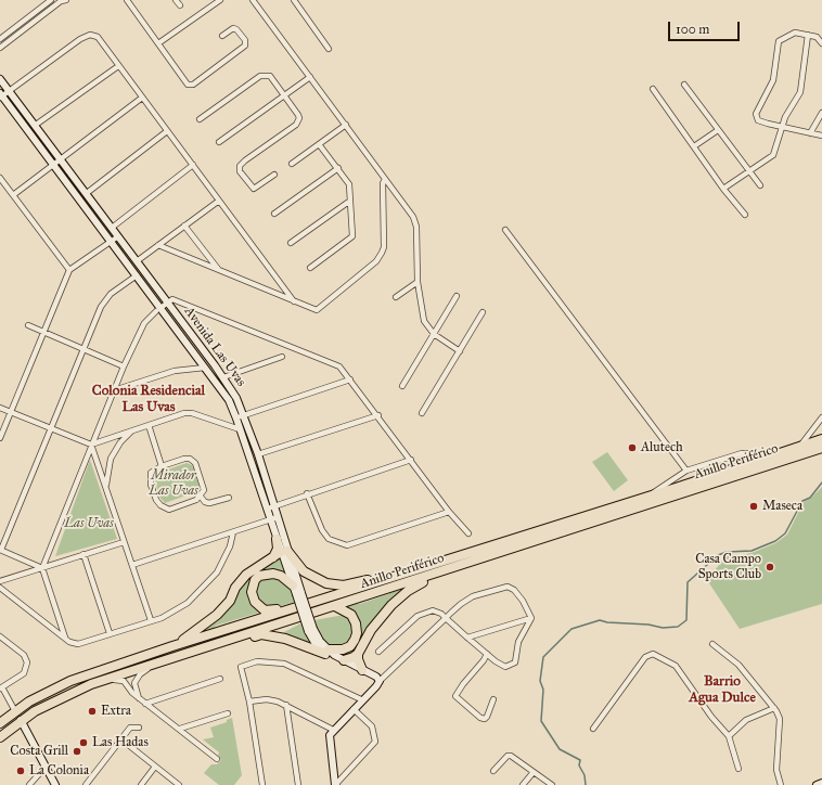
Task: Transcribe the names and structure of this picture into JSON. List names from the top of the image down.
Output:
{
  "streets": {
    "highway": ["Anillo Periférico"],
    "street": ["Avenida Las Uvas"]
  },
  "districts": ["Colonia Residencial Las Uvas", "Barrio Agua Dulce"],
  "parks": ["Mirador Las Uvas", "Las Uvas"],
  "places": [
    "Alutech",
    "Maseca",
    "Casa Campo Sports Club",
    "Extra",
    "Las Hadas",
    "Costa Grill",
    "La Colonia"
  ],
  "scale_bar": "100 m"
}
